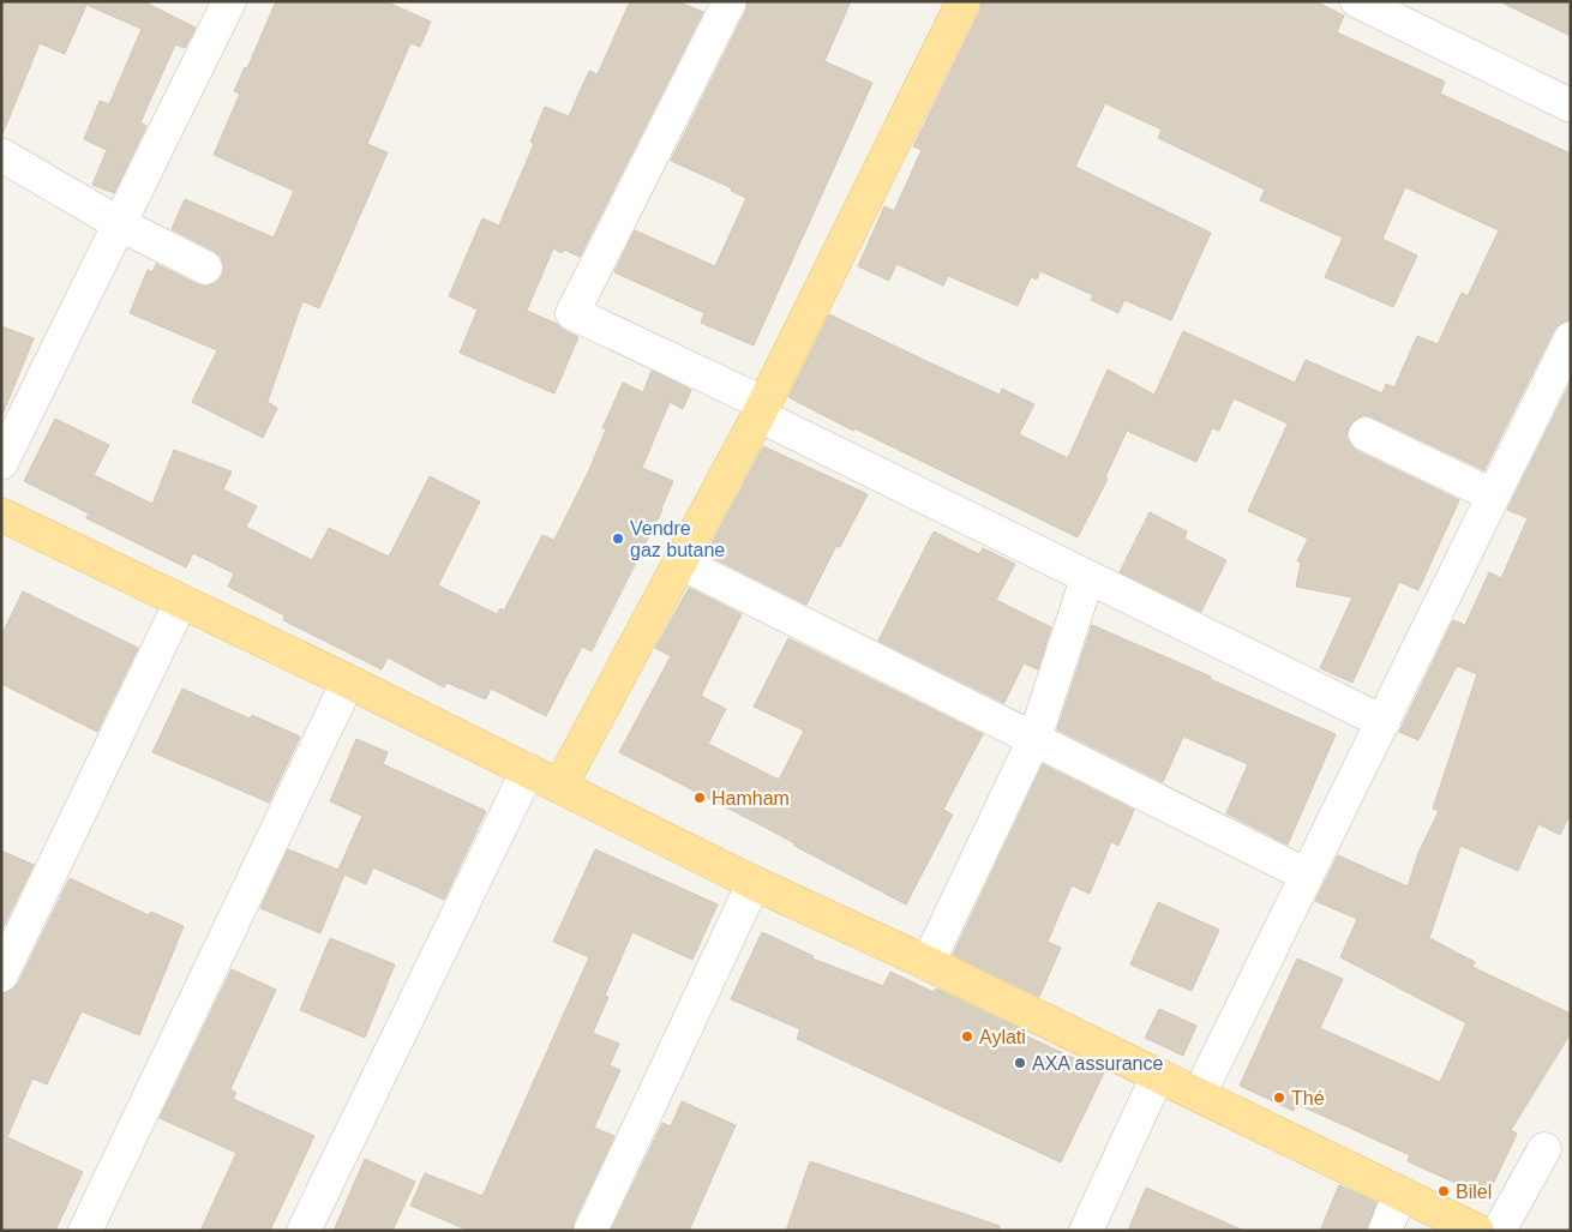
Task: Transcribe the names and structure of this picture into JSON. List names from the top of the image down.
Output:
{
  "places": [
    "Vendre gaz butane",
    "Hamham",
    "Aylati",
    "AXA assurance",
    "Thé",
    "Bilel"
  ]
}
